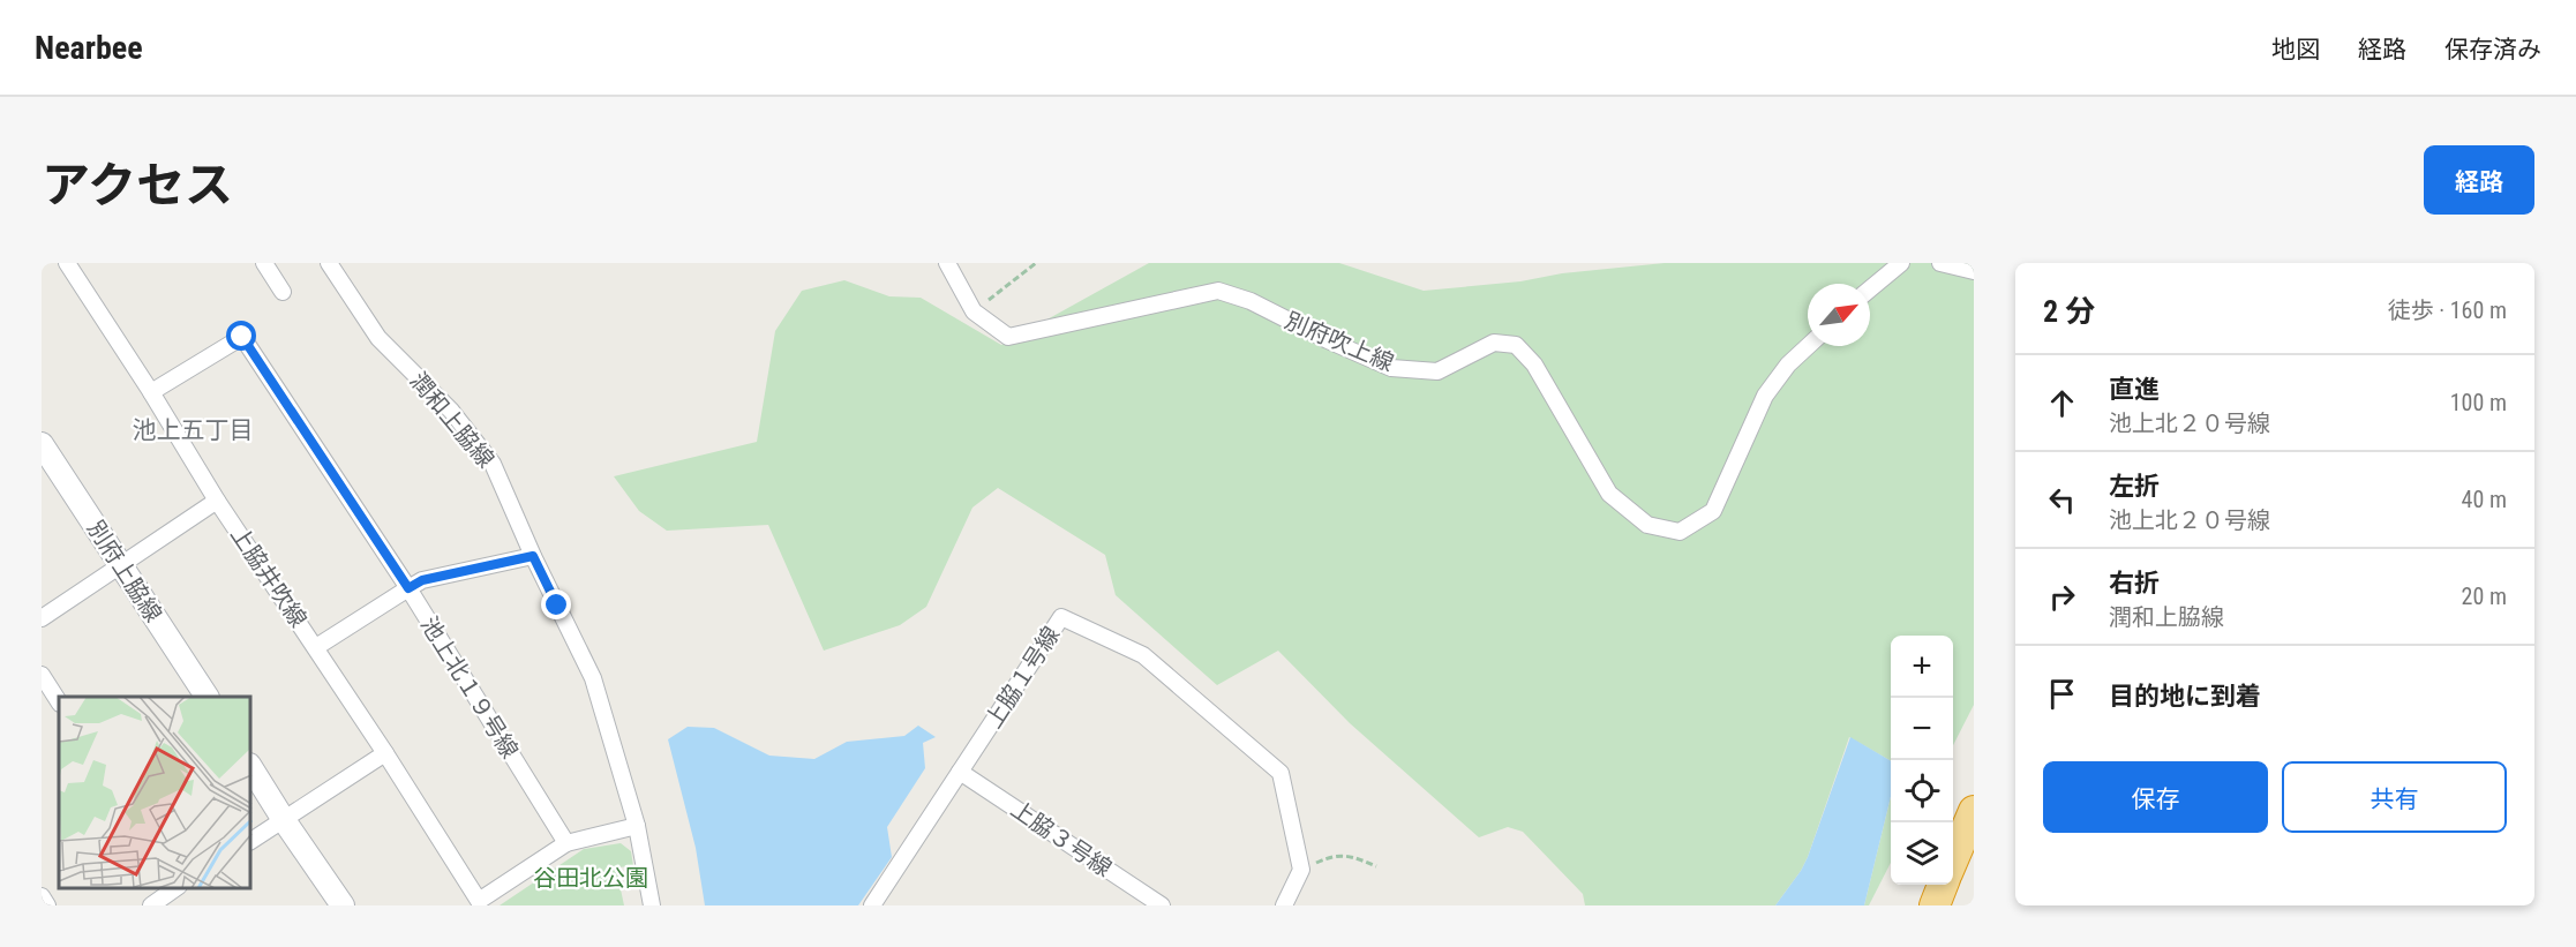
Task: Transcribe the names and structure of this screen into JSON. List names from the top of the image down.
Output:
{
  "streets": {
    "street": [
      "別府吹上線",
      "潤和上脇線",
      "別府上脇線",
      "上脇井吹線",
      "上脇１号線",
      "池上北１９号線",
      "上脇３号線"
    ]
  },
  "crossings": [
    ["上脇井吹線", "池上北１９号線"],
    ["上脇１号線", "上脇３号線"]
  ],
  "districts": ["池上五丁目"],
  "parks": ["谷田北公園"],
  "north": "top right",
  "page": {
    "header": "Nearbee",
    "nav": ["地図", "経路", "保存済み"],
    "title": "アクセス",
    "buttons": [
      "経路",
      ["保存", "共有"]
    ],
    "heading": ["2 分", "徒歩 · 160 m"],
    "list": [
      ["直進", "池上北２０号線", "100 m"],
      ["左折", "池上北２０号線", "40 m"],
      ["右折", "潤和上脇線", "20 m"],
      "目的地に到着"
    ],
    "map_buttons": ["+", "−"]
  }
}
